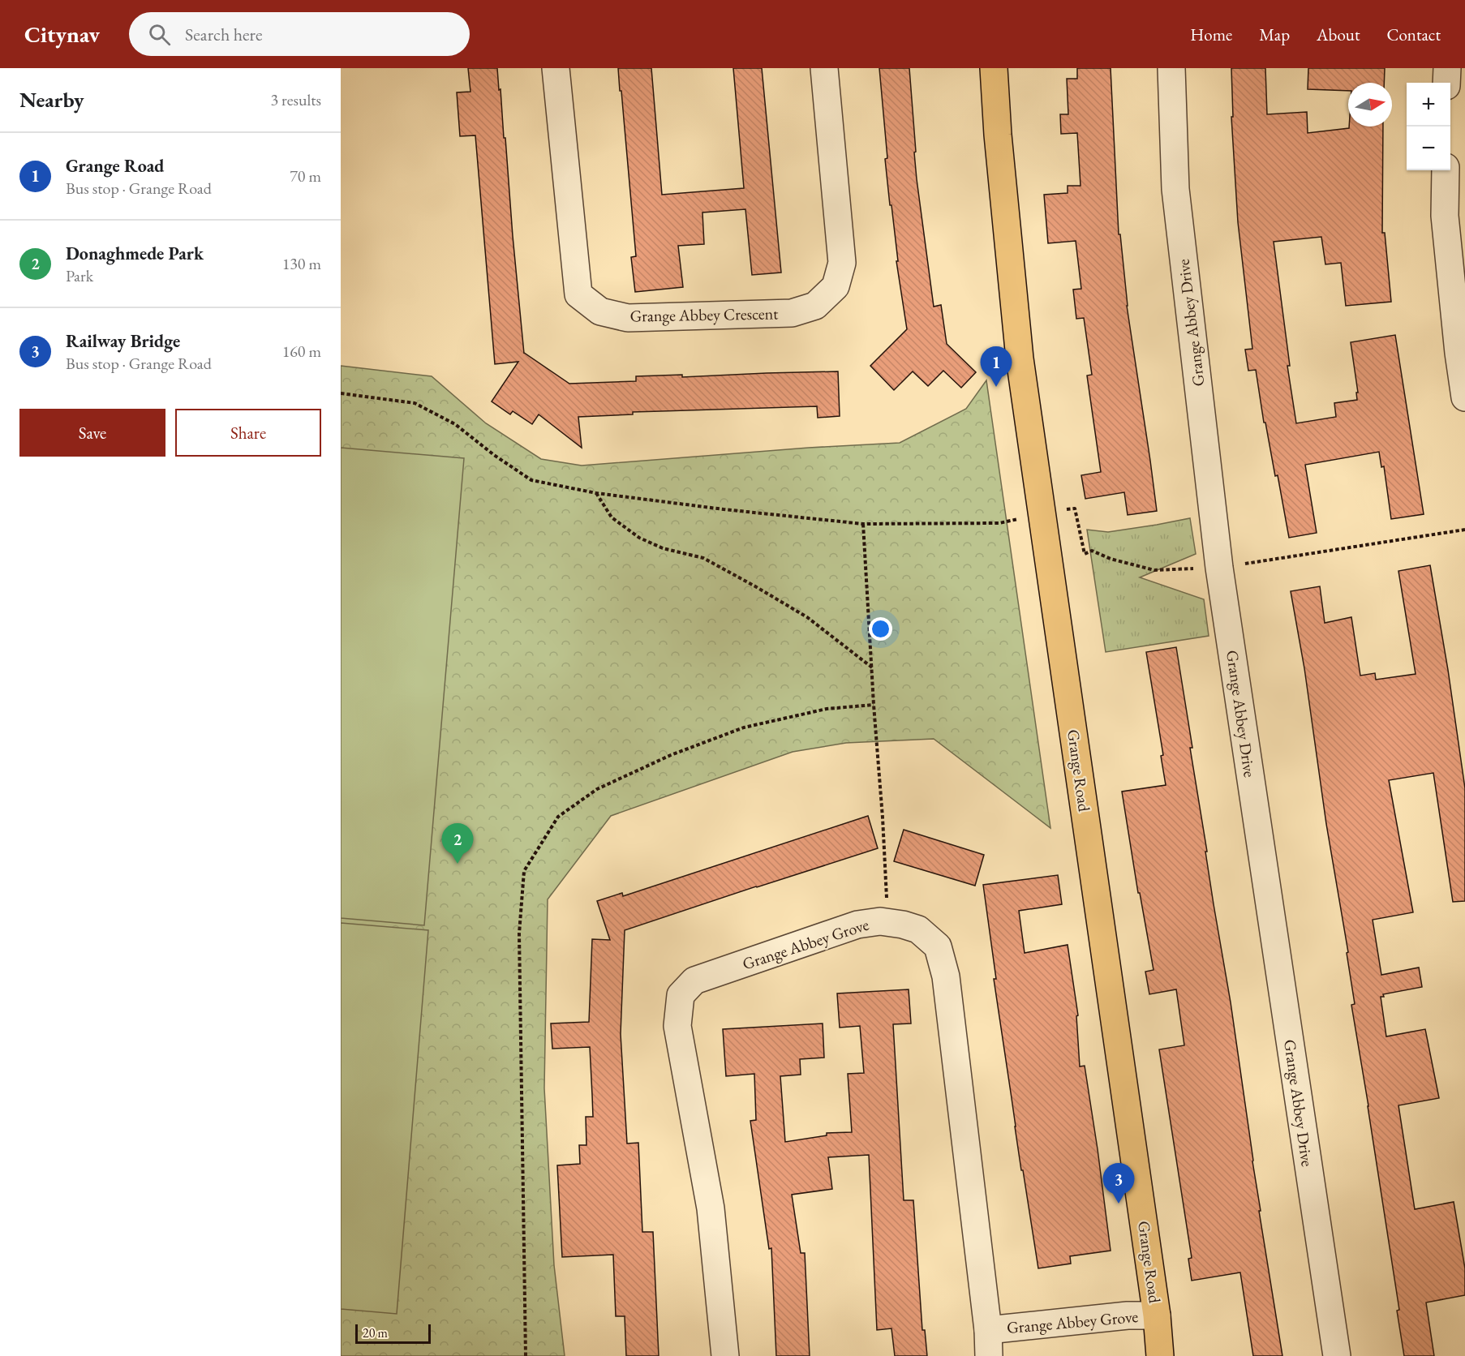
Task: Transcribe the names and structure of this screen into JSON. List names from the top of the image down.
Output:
{
  "streets": {
    "main road": ["Grange Road"],
    "street": ["Grange Abbey Crescent", "Grange Abbey Drive", "Grange Abbey Grove"]
  },
  "crossings": [
    ["Grange Road", "Grange Abbey Grove"]
  ],
  "scale_bar": "20 m",
  "north": "right",
  "page": {
    "header": "Citynav",
    "search": "Search here",
    "nav": [
      "Home",
      "Map",
      "About",
      "Contact"
    ],
    "heading": ["Nearby", "3 results"],
    "map_buttons": ["+", "−"],
    "list": [
      {
        "mark": "1",
        "name": "Grange Road",
        "note": "Bus stop · Grange Road",
        "value": "70 m"
      },
      {
        "mark": "2",
        "name": "Donaghmede Park",
        "note": "Park",
        "value": "130 m"
      },
      {
        "mark": "3",
        "name": "Railway Bridge",
        "note": "Bus stop · Grange Road",
        "value": "160 m"
      }
    ],
    "pins": ["1", "2", "3"],
    "buttons": ["Save", "Share"],
    "scale": "20 m"
  }
}
